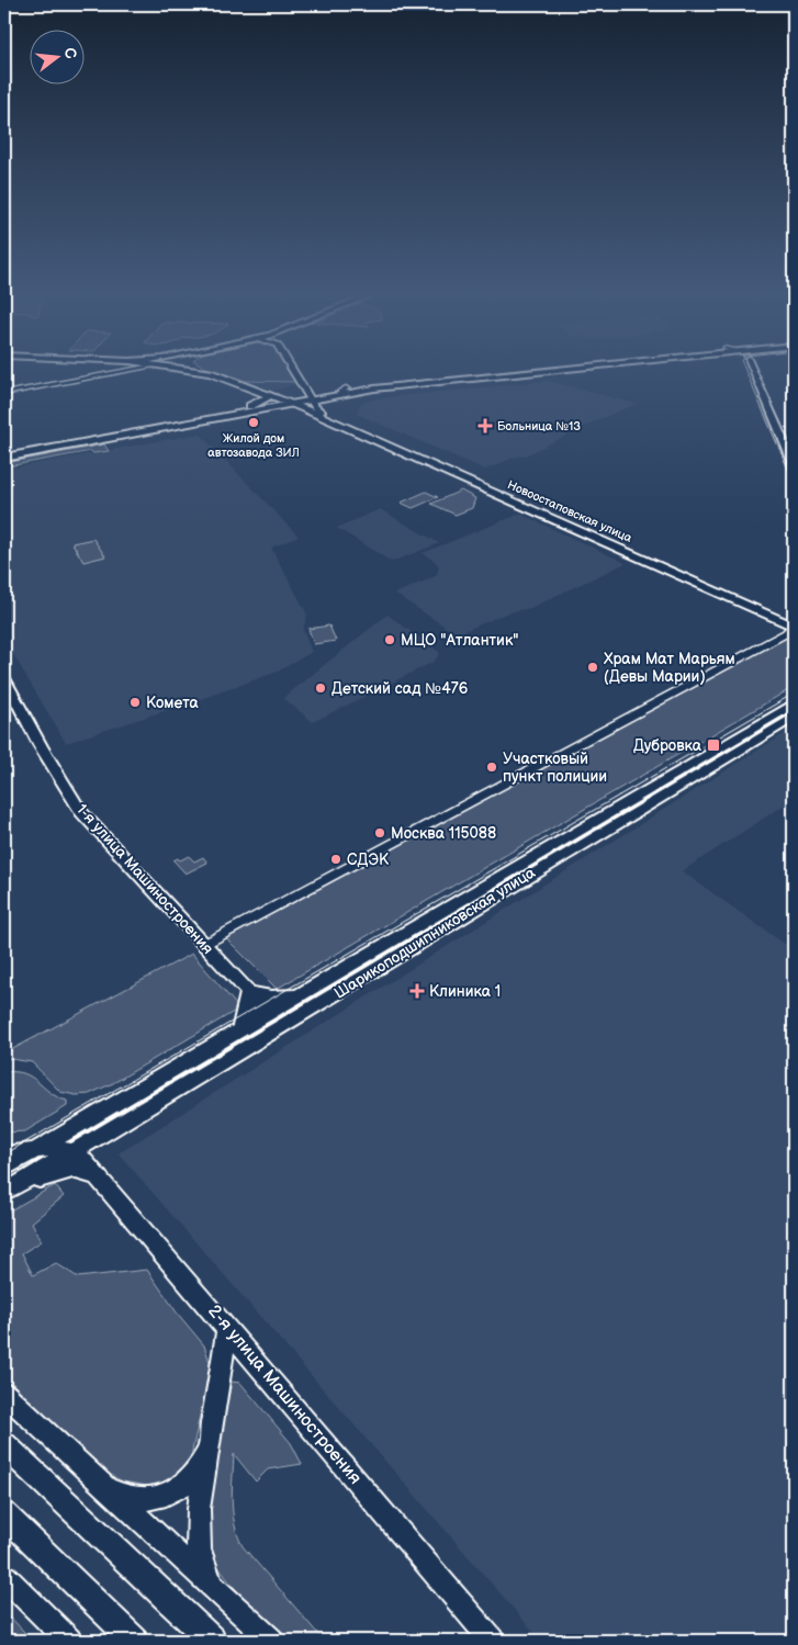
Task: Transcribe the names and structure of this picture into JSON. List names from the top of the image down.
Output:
{
  "streets": {
    "main road": [
      "Новоостаповская улица",
      "1-я улица Машиностроения",
      "Шарикоподшипниковская улица",
      "2-я улица Машиностроения"
    ]
  },
  "crossings": [
    ["1-я улица Машиностроения", "Шарикоподшипниковская улица"],
    ["Шарикоподшипниковская улица", "2-я улица Машиностроения"]
  ],
  "places": {
    "other": [
      "Жилой дом автозавода ЗИЛ",
      "МЦО \"Атлантик\"",
      "Храм Мат Марьям (Девы Марии)",
      "Детский сад №476",
      "Комета",
      "Участковый пункт полиции",
      "Москва 115088",
      "СДЭК"
    ],
    "health": ["Больница №13", "Клиника 1"],
    "transit": ["Дубровка"]
  },
  "north": "right"
}
